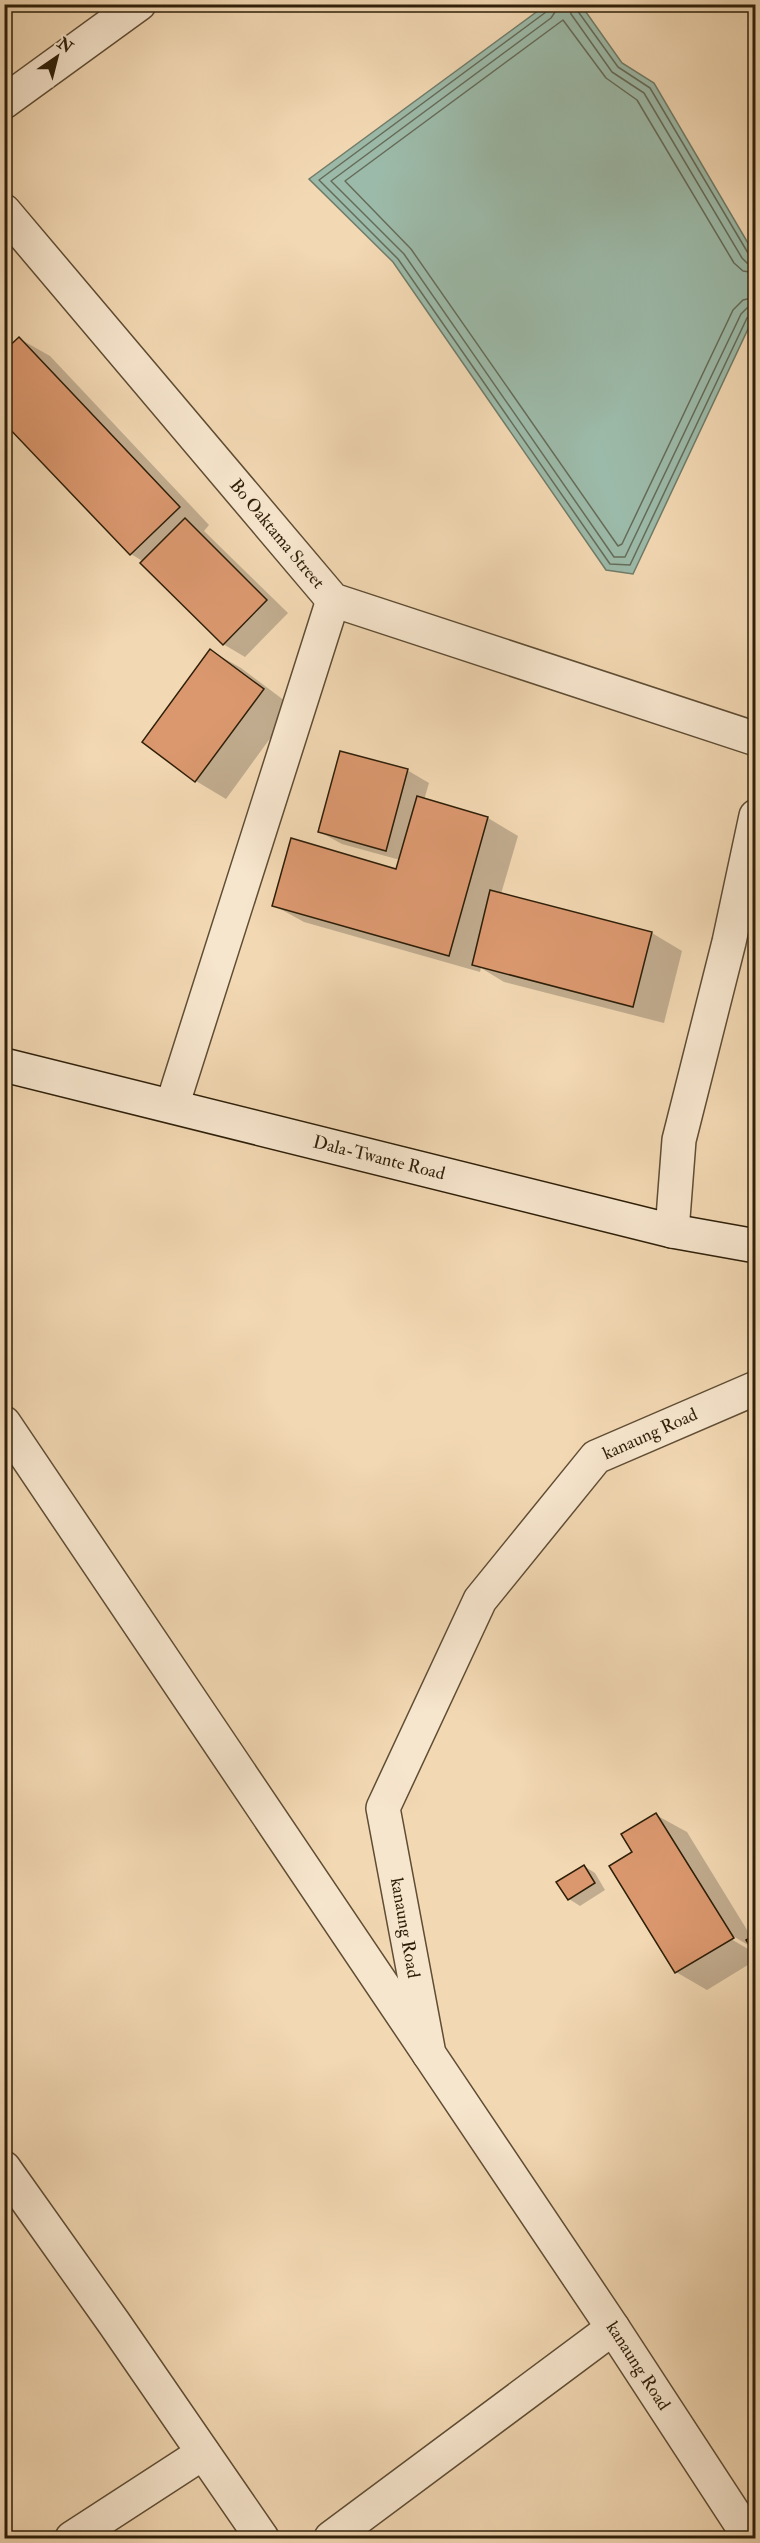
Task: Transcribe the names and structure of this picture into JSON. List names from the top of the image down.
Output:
{
  "streets": {
    "street": ["Bo Oaktama Street", "Dala-Twante Road", "kanaung Road"]
  },
  "north": "top right"
}
